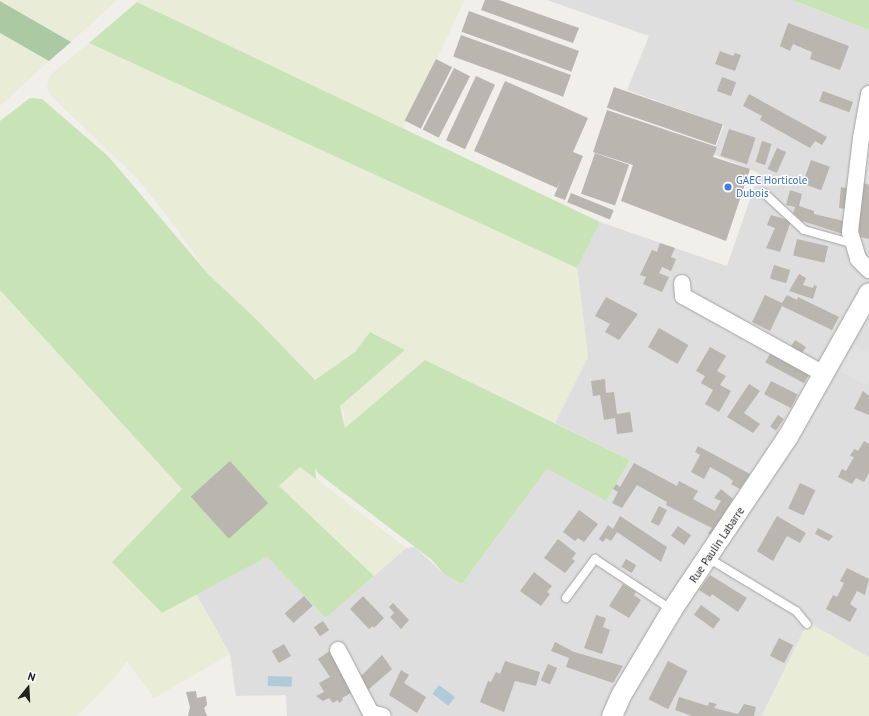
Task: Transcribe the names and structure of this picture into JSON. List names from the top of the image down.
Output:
{
  "streets": {
    "street": ["Rue Paulin Labarre"]
  },
  "places": ["GAEC Horticole Dubois"],
  "north": "top"
}
